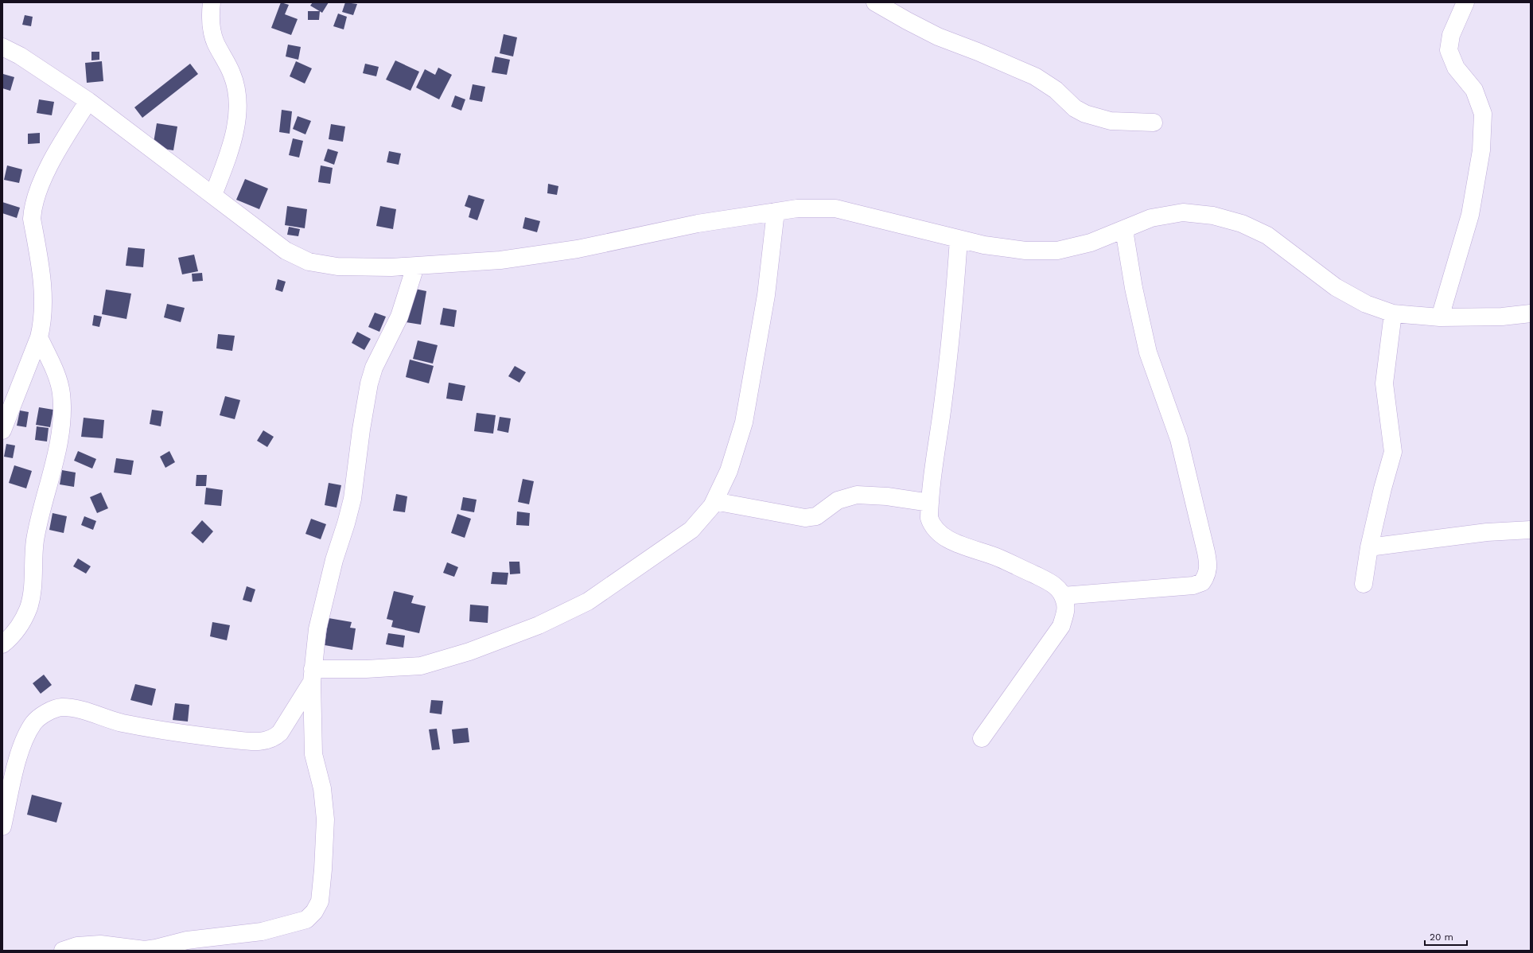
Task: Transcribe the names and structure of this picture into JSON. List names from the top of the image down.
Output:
{
  "scale_bar": "20 m"
}
